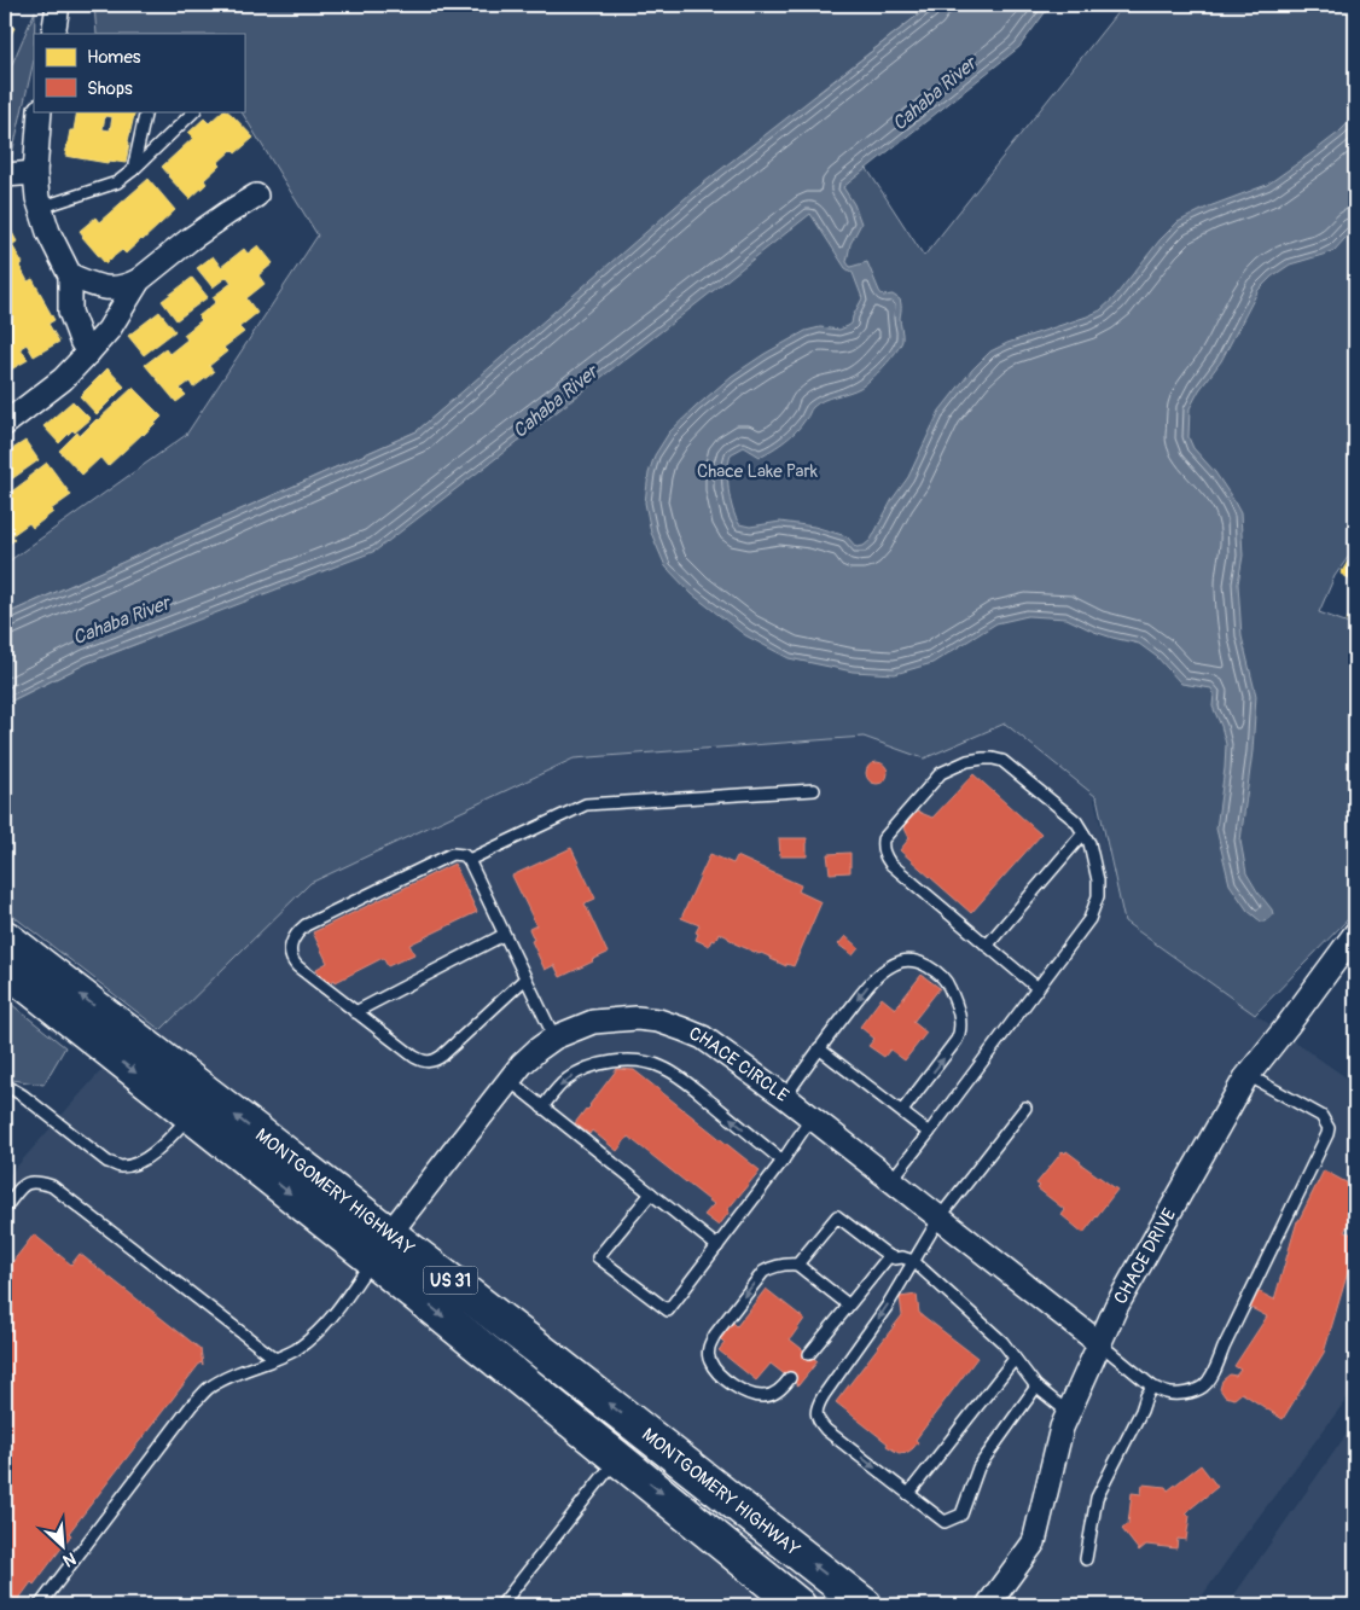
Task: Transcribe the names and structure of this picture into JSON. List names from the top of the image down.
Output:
{
  "streets": {
    "main road": ["MONTGOMERY HIGHWAY", "US 31"],
    "street": ["CHACE CIRCLE", "CHACE DRIVE"]
  },
  "crossings": [
    ["CHACE CIRCLE", "MONTGOMERY HIGHWAY"],
    ["CHACE CIRCLE", "CHACE DRIVE"]
  ],
  "water": ["Cahaba River"],
  "parks": ["Chace Lake Park"],
  "legend": ["Homes", "Shops"],
  "north": "bottom right"
}
